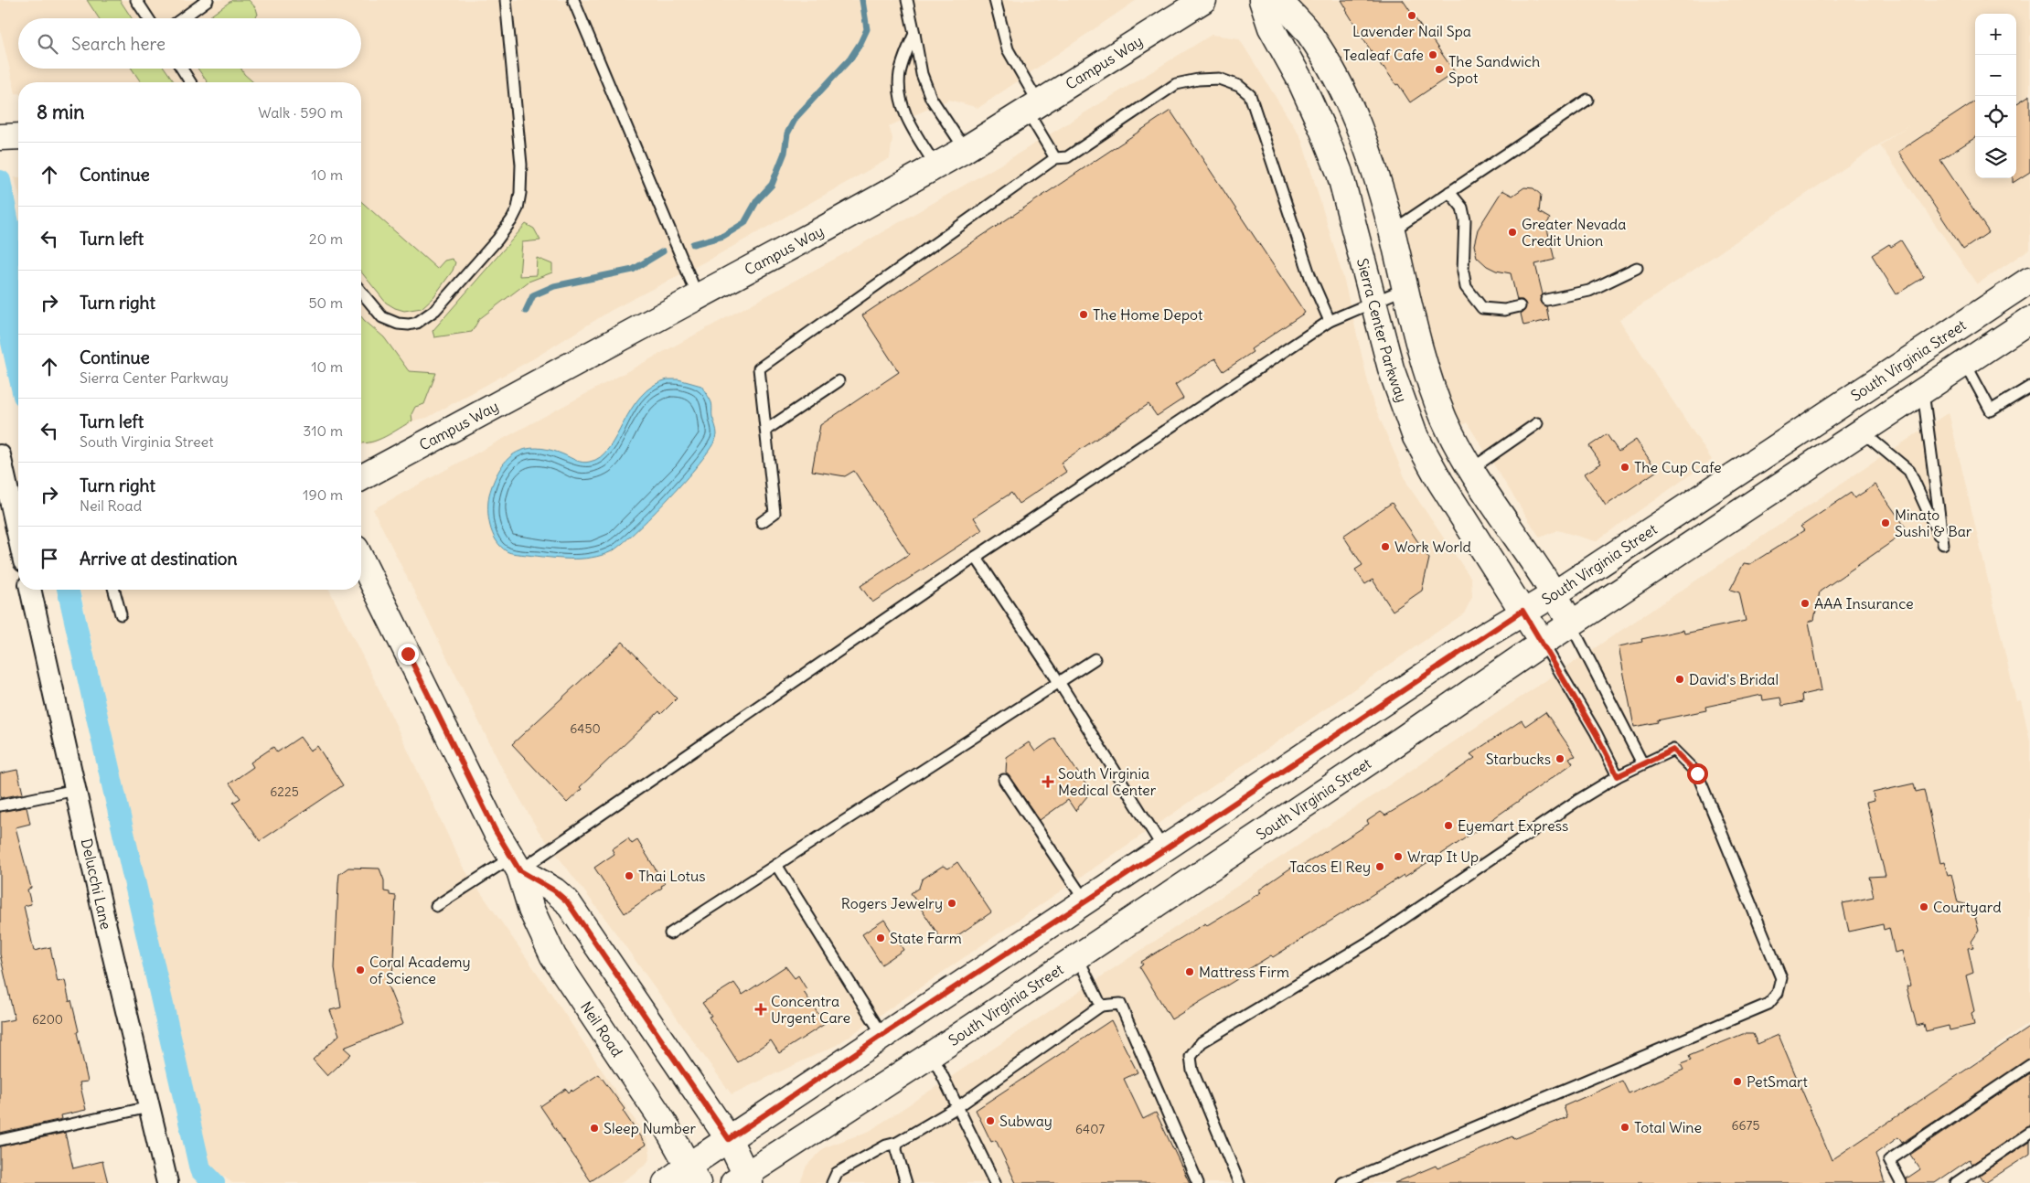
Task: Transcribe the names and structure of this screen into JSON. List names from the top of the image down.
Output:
{
  "streets": {
    "street": [
      "Campus Way",
      "Sierra Center Parkway",
      "South Virginia Street",
      "Delucchi Lane",
      "Neil Road"
    ]
  },
  "crossings": [
    ["Sierra Center Parkway", "South Virginia Street"],
    ["South Virginia Street", "Neil Road"]
  ],
  "places": {
    "other": [
      "Lavender Nail Spa",
      "Tealeaf Cafe",
      "The Sandwich Spot",
      "Greater Nevada Credit Union",
      "The Home Depot",
      "The Cup Cafe",
      "Minato Sushi & Bar",
      "Work World",
      "AAA Insurance",
      "David's Bridal",
      "Starbucks",
      "Eyemart Express",
      "Wrap It Up",
      "Tacos El Rey",
      "Thai Lotus",
      "Rogers Jewelry",
      "Courtyard",
      "State Farm",
      "Coral Academy of Science",
      "Mattress Firm",
      "PetSmart",
      "Subway",
      "Total Wine",
      "Sleep Number"
    ],
    "health": ["South Virginia Medical Center", "Concentra Urgent Care"]
  },
  "house_numbers": [
    "6450",
    "6225",
    "6200",
    "6675",
    "6407"
  ],
  "page": {
    "map_buttons": ["+", "−"],
    "search": "Search here",
    "heading": ["8 min", "Walk · 590 m"],
    "list": [
      ["Continue", "10 m"],
      ["Turn left", "20 m"],
      ["Turn right", "50 m"],
      ["Continue", "Sierra Center Parkway", "10 m"],
      ["Turn left", "South Virginia Street", "310 m"],
      ["Turn right", "Neil Road", "190 m"],
      "Arrive at destination"
    ]
  }
}
